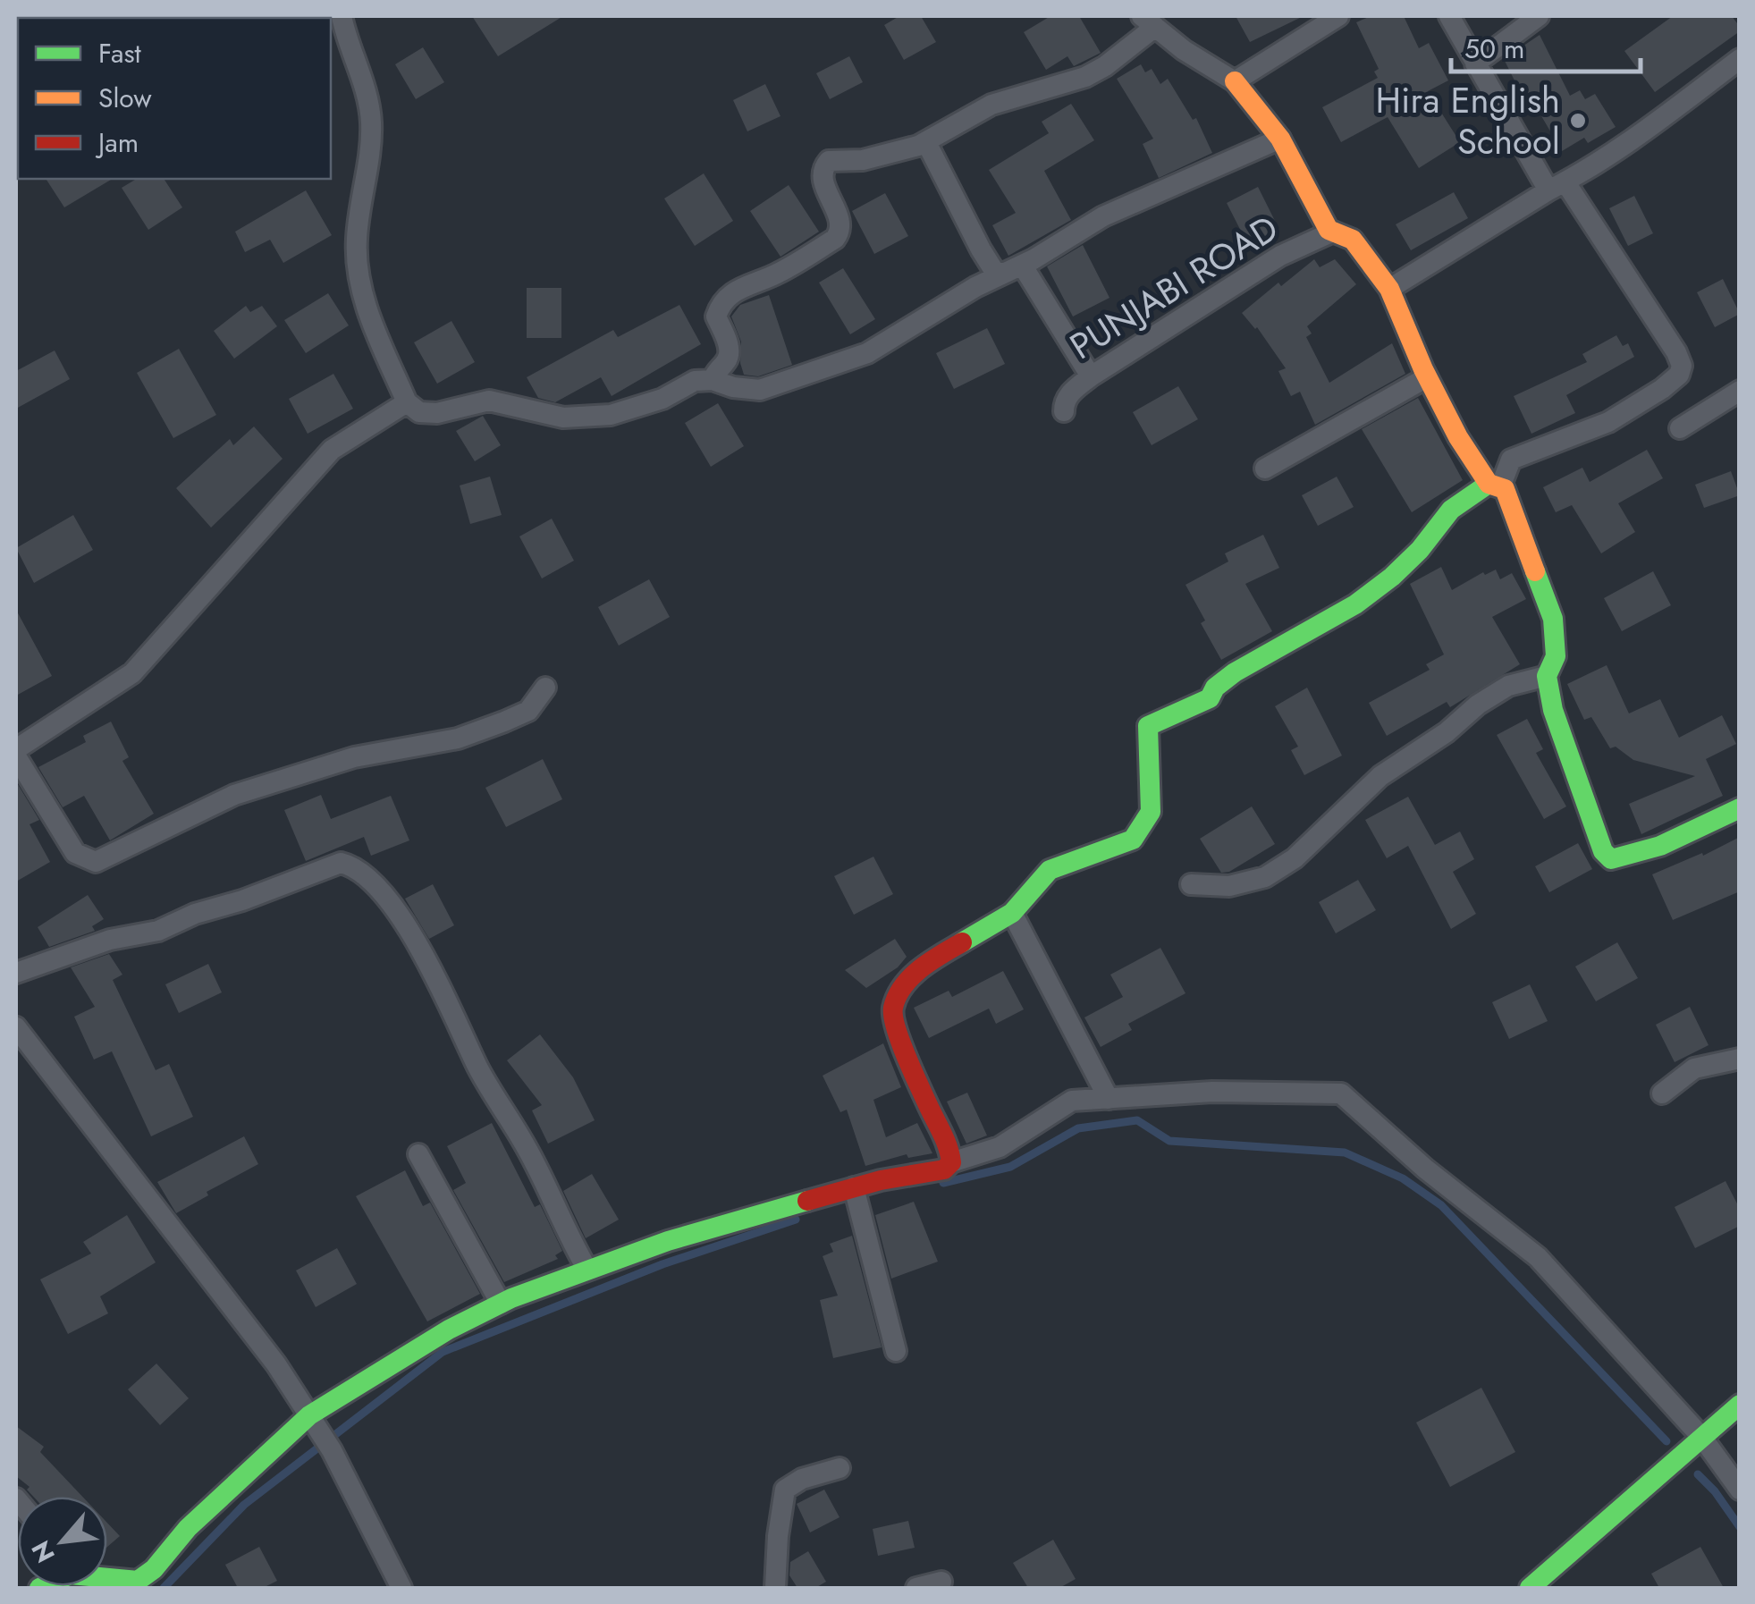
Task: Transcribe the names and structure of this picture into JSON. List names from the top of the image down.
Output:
{
  "streets": {
    "street": ["PUNJABI ROAD"]
  },
  "places": ["Hira English School"],
  "legend": ["Fast", "Slow", "Jam"],
  "scale_bar": "50 m",
  "north": "bottom left"
}
